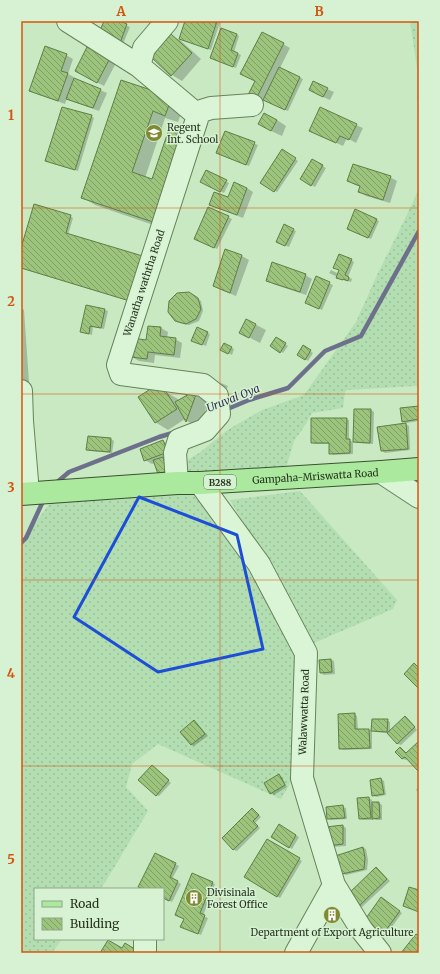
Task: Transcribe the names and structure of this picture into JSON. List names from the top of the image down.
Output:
{
  "streets": {
    "main road": ["Gampaha-Mriswatta Road", "B288"],
    "street": ["Wanatha waththa Road", "Walawwatta Road"]
  },
  "crossings": [
    ["Wanatha waththa Road", "Gampaha-Mriswatta Road"],
    ["Gampaha-Mriswatta Road", "Walawwatta Road"]
  ],
  "water": ["Uruval Oya"],
  "places": {
    "school or university": ["Regent Int. School"],
    "building": ["Divisinala Forest Office", "Department of Export Agriculture"]
  },
  "legend": ["Road", "Building"],
  "grid": {
    "columns": ["A", "B"],
    "rows": [
      "1",
      "2",
      "3",
      "4",
      "5"
    ]
  }
}
